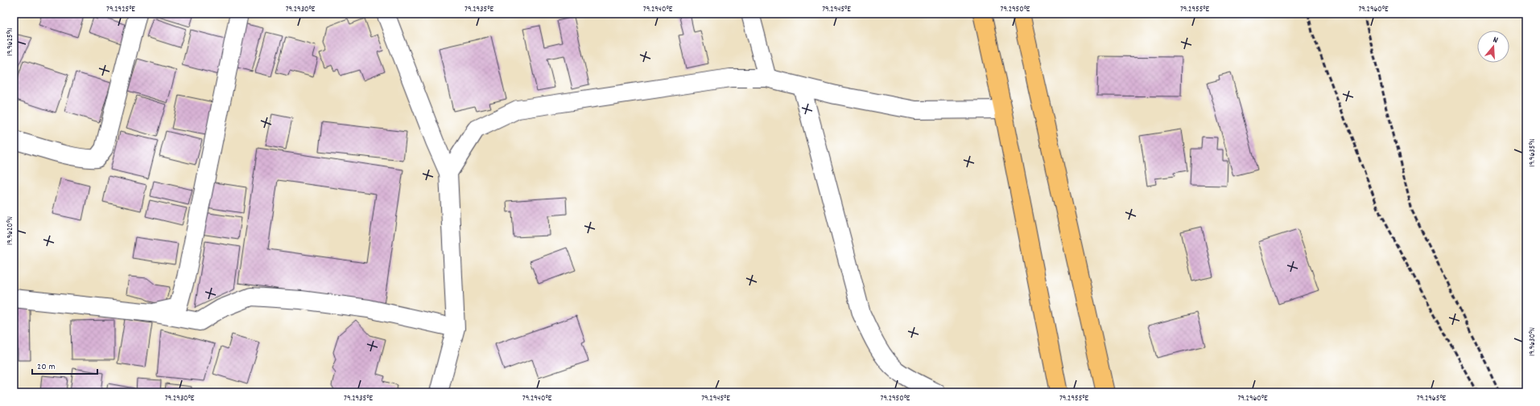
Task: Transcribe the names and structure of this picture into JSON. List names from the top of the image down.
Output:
{
  "scale_bar": "20 m",
  "north": "top",
  "coordinates": [
    "79.2925°E",
    "79.2930°E",
    "79.2935°E",
    "79.2940°E",
    "79.2945°E",
    "79.2950°E",
    "79.2955°E",
    "79.2960°E",
    "19.9625°N",
    "19.9635°N",
    "19.9620°N",
    "19.9630°N",
    "79.2965°E"
  ]
}
